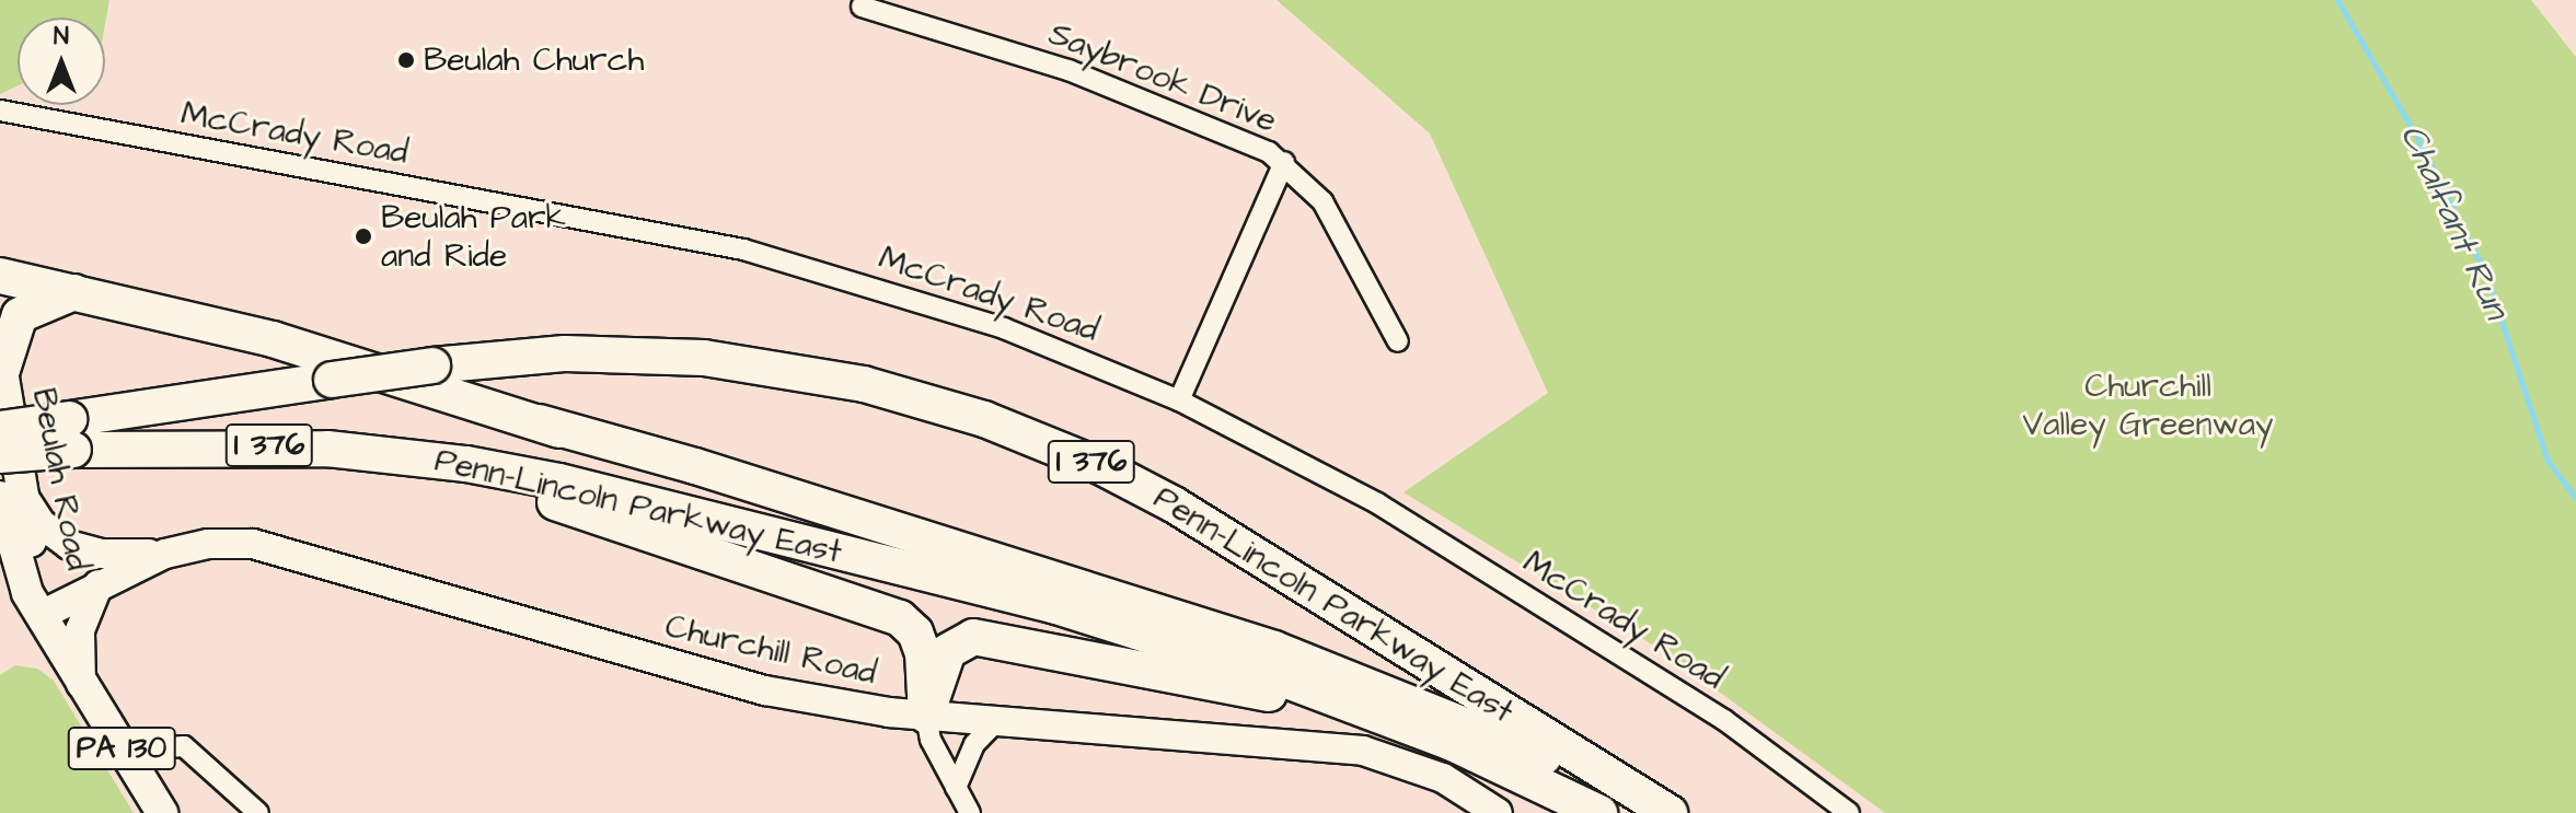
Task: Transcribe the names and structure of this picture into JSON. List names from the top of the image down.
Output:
{
  "streets": {
    "highway": ["I 376", "Penn-Lincoln Parkway East"],
    "main road": ["Beulah Road", "PA 130"],
    "street": ["Saybrook Drive", "McCrady Road", "Churchill Road"]
  },
  "crossings": [
    ["Beulah Road", "Churchill Road"]
  ],
  "water": ["Chalfant Run"],
  "parks": ["Churchill Valley Greenway"],
  "places": ["Beulah Church", "Beulah Park and Ride"],
  "north": "top"
}
